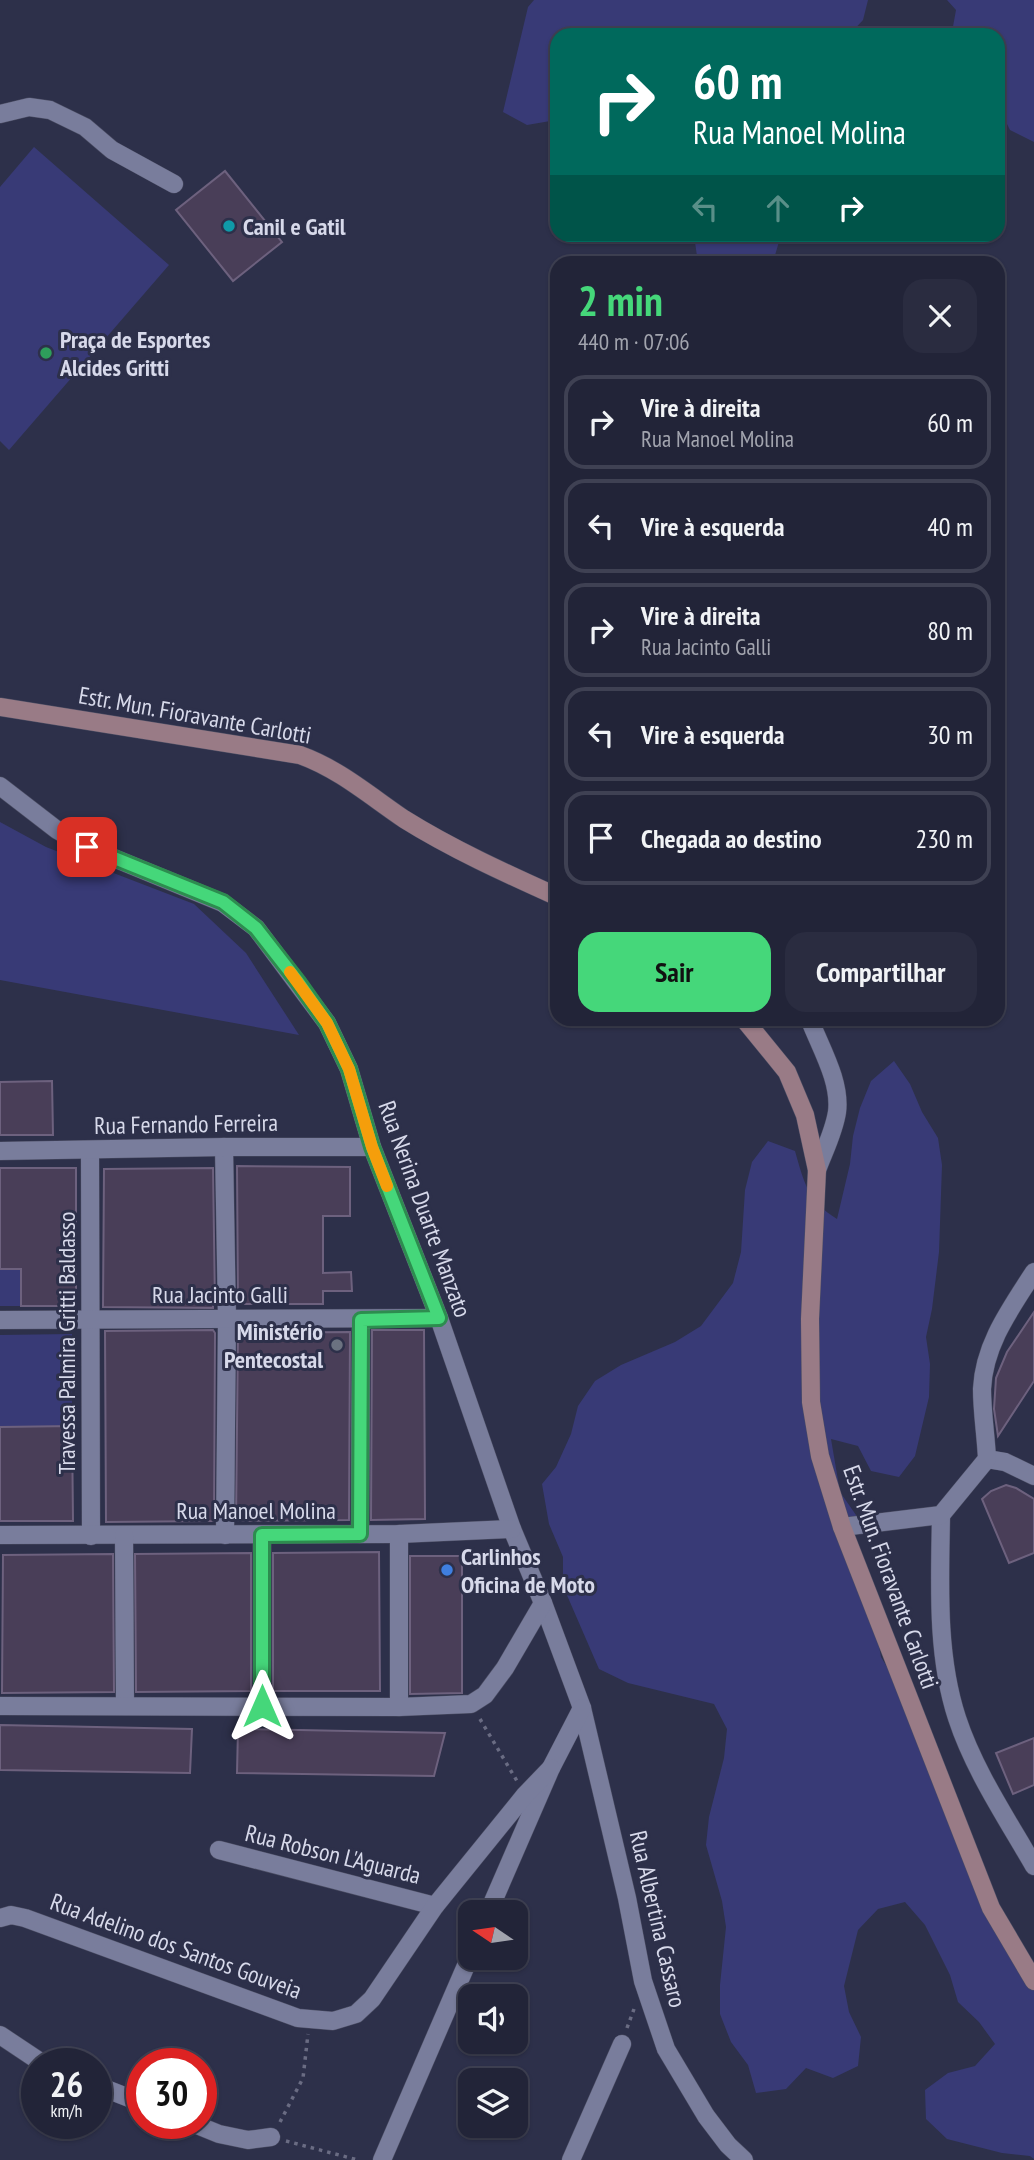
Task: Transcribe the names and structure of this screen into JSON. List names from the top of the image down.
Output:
{
  "streets": {
    "street": [
      "Estr. Mun. Fioravante Carlotti",
      "Rua Fernando Ferreira",
      "Rua Nerina Duarte Manzato",
      "Rua Jacinto Galli",
      "Travessa Palmira Gritti Baldasso",
      "Rua Manoel Molina",
      "Rua Robson L'Aguarda",
      "Rua Albertina Cassaro",
      "Rua Adelino dos Santos Gouveia"
    ]
  },
  "crossings": [
    ["Rua Fernando Ferreira", "Rua Nerina Duarte Manzato"],
    ["Rua Fernando Ferreira", "Travessa Palmira Gritti Baldasso"],
    ["Rua Nerina Duarte Manzato", "Rua Jacinto Galli"],
    ["Rua Nerina Duarte Manzato", "Rua Manoel Molina"],
    ["Rua Nerina Duarte Manzato", "Rua Albertina Cassaro"],
    ["Rua Jacinto Galli", "Travessa Palmira Gritti Baldasso"],
    ["Travessa Palmira Gritti Baldasso", "Rua Manoel Molina"],
    ["Rua Robson L'Aguarda", "Rua Adelino dos Santos Gouveia"]
  ],
  "places": [
    "Canil e Gatil",
    "Praça de Esportes Alcides Gritti",
    "Ministério Pentecostal",
    "Carlinhos Oficina de Moto"
  ],
  "north": "left",
  "page": {
    "turn": ["60 m", "Rua Manoel Molina"],
    "heading": ["2 min", "440 m · 07:06"],
    "list": [
      {
        "name": "Vire à direita",
        "note": "Rua Manoel Molina",
        "value": "60 m"
      },
      {
        "name": "Vire à esquerda",
        "value": "40 m"
      },
      {
        "name": "Vire à direita",
        "note": "Rua Jacinto Galli",
        "value": "80 m"
      },
      {
        "name": "Vire à esquerda",
        "value": "30 m"
      },
      {
        "name": "Chegada ao destino",
        "value": "230 m"
      }
    ],
    "buttons": ["Sair", "Compartilhar"],
    "speed": "26 km/h",
    "limit": "30"
  }
}
